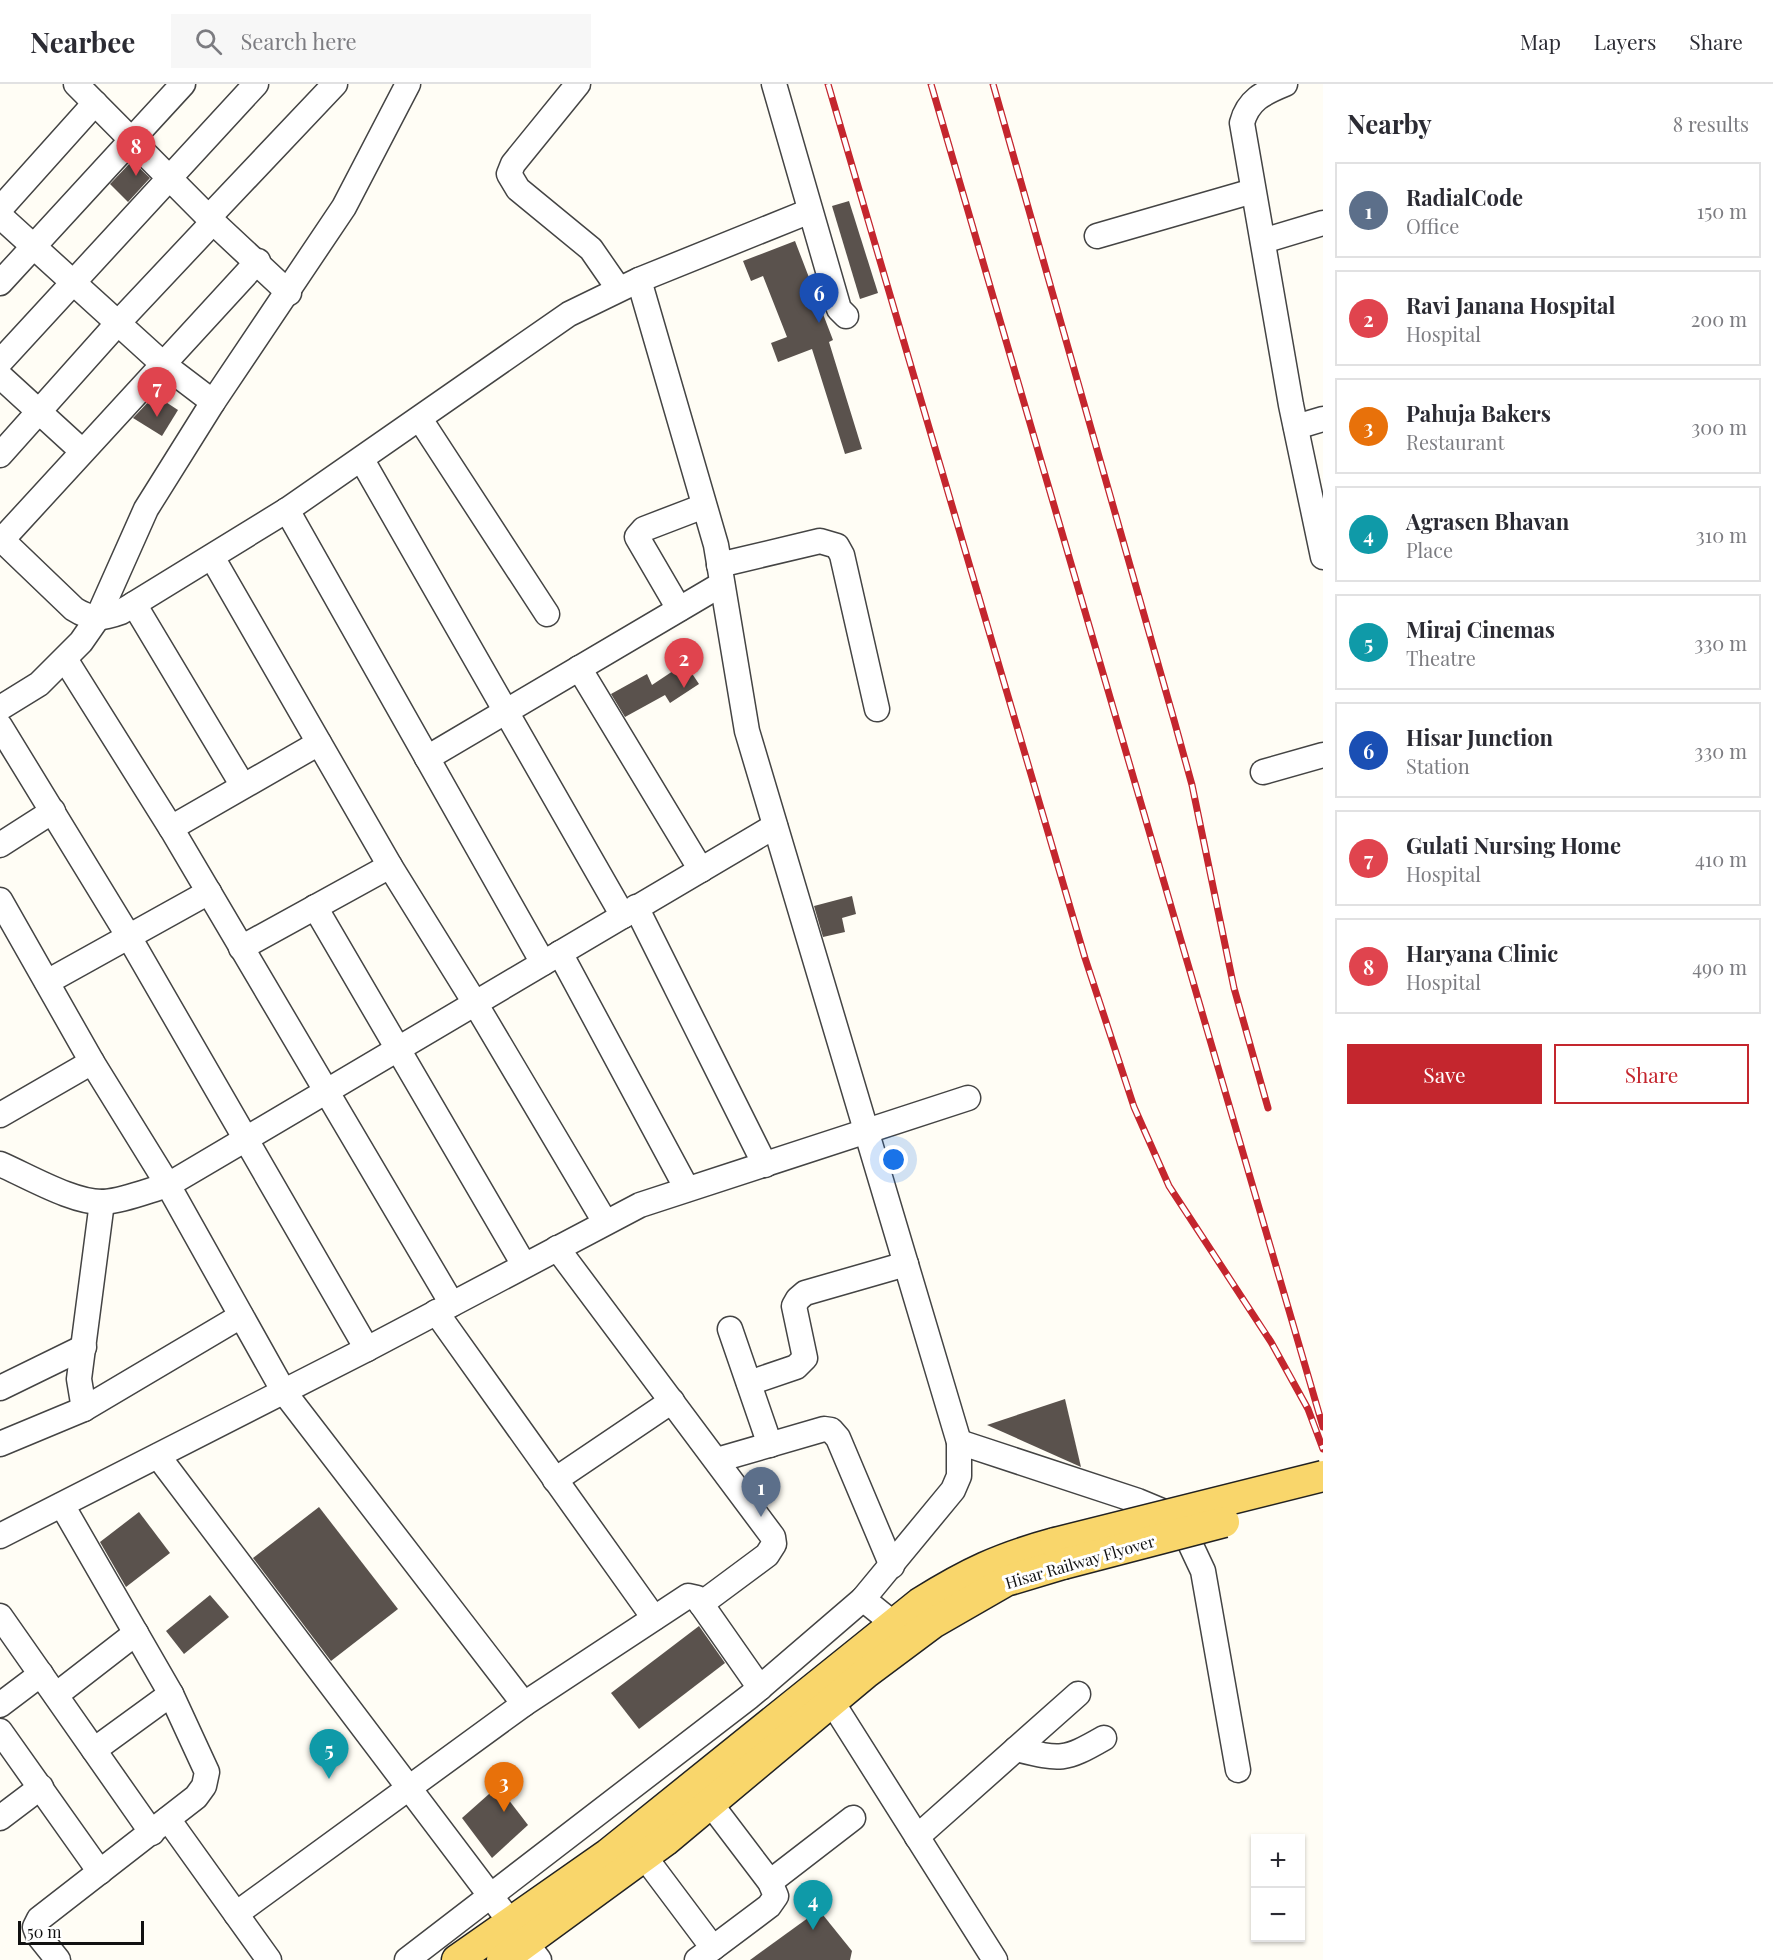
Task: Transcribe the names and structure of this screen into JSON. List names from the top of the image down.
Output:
{
  "streets": {
    "main road": ["Hisar Railway Flyover"]
  },
  "scale_bar": "50 m",
  "page": {
    "header": "Nearbee",
    "search": "Search here",
    "nav": ["Map", "Layers", "Share"],
    "heading": ["Nearby", "8 results"],
    "pins": [
      "8",
      "6",
      "7",
      "2",
      "1",
      "5",
      "3",
      "4"
    ],
    "list": [
      {
        "mark": "1",
        "name": "RadialCode",
        "note": "Office",
        "value": "150 m"
      },
      {
        "mark": "2",
        "name": "Ravi Janana Hospital",
        "note": "Hospital",
        "value": "200 m"
      },
      {
        "mark": "3",
        "name": "Pahuja Bakers",
        "note": "Restaurant",
        "value": "300 m"
      },
      {
        "mark": "4",
        "name": "Agrasen Bhavan",
        "note": "Place",
        "value": "310 m"
      },
      {
        "mark": "5",
        "name": "Miraj Cinemas",
        "note": "Theatre",
        "value": "330 m"
      },
      {
        "mark": "6",
        "name": "Hisar Junction",
        "note": "Station",
        "value": "330 m"
      },
      {
        "mark": "7",
        "name": "Gulati Nursing Home",
        "note": "Hospital",
        "value": "410 m"
      },
      {
        "mark": "8",
        "name": "Haryana Clinic",
        "note": "Hospital",
        "value": "490 m"
      }
    ],
    "buttons": ["Save", "Share"],
    "map_buttons": ["+", "−"],
    "scale": "50 m"
  }
}
